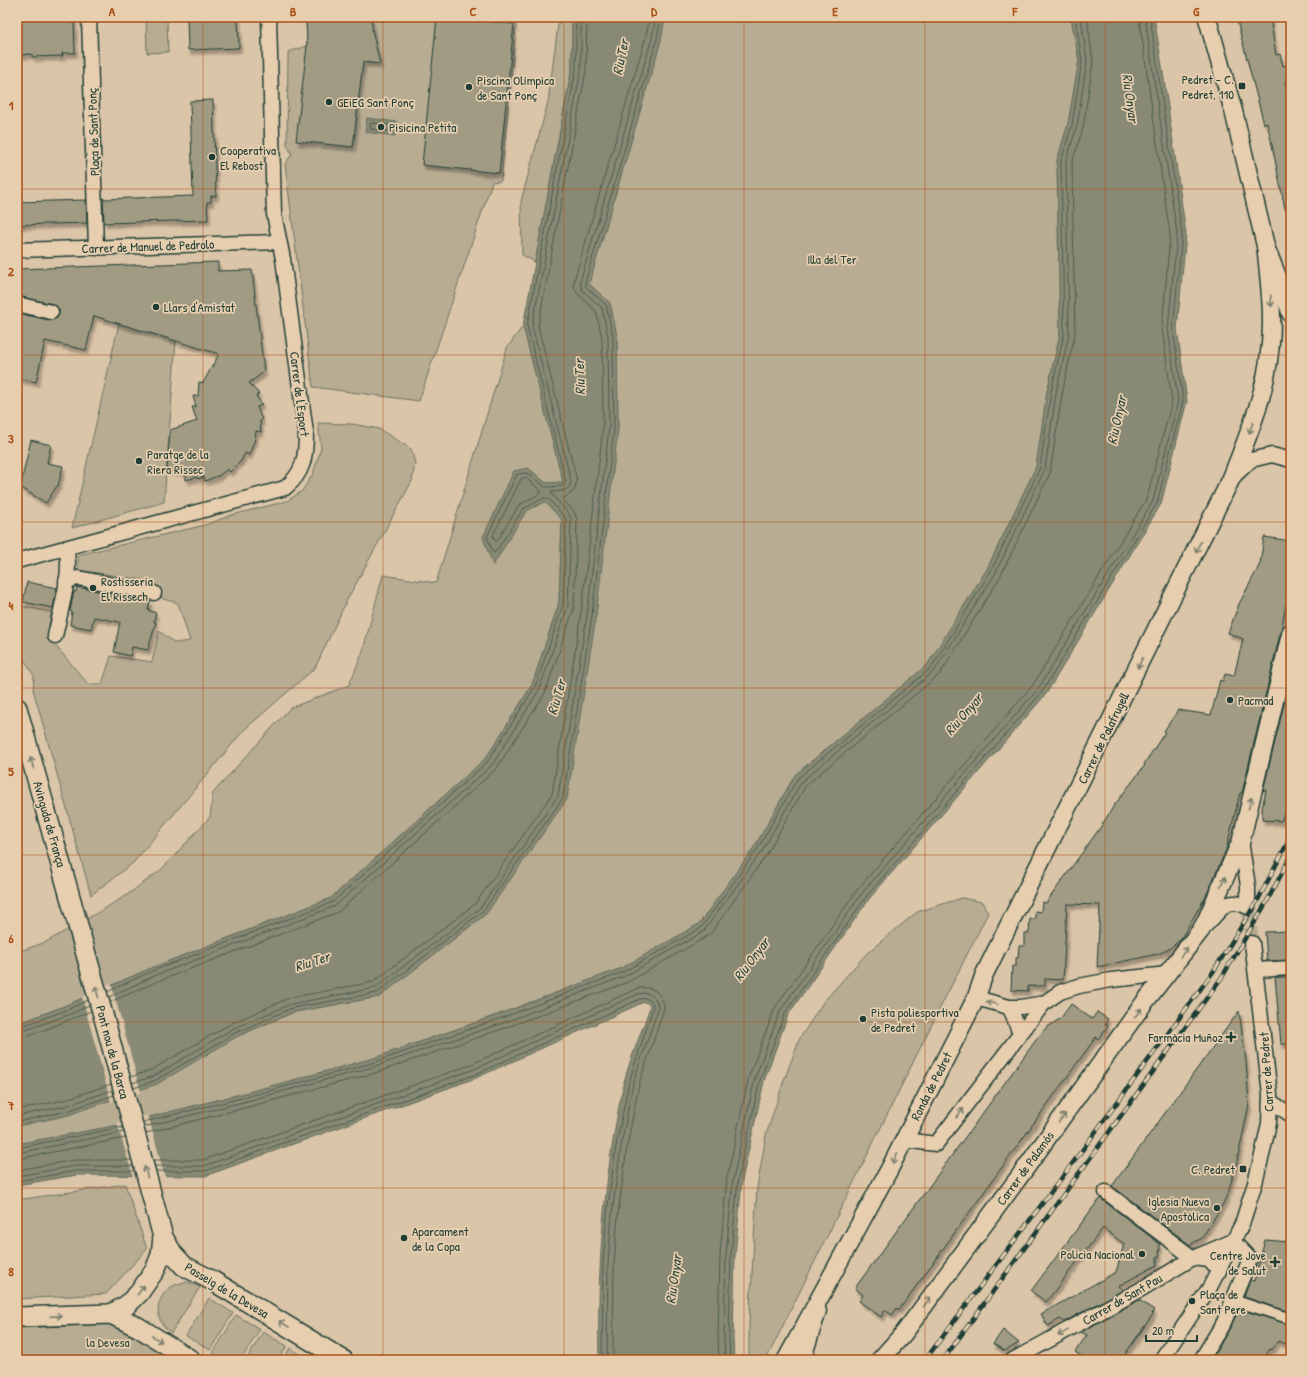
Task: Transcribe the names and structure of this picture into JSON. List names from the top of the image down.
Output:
{
  "streets": {
    "main road": ["Avinguda de França", "Pont nou de la Barca", "Passeig de la Devesa"],
    "street": [
      "Plaça de Sant Ponç",
      "Carrer de Manuel de Pedrolo",
      "Carrer de l'Esport",
      "Carrer de Palafrugell",
      "Carrer de Pedret",
      "Ronda de Pedret",
      "Carrer de Palamós",
      "Carrer de Sant Pau"
    ]
  },
  "crossings": [
    ["Plaça de Sant Ponç", "Carrer de Manuel de Pedrolo"],
    ["Carrer de Manuel de Pedrolo", "Carrer de l'Esport"],
    ["Carrer de Palafrugell", "Ronda de Pedret"],
    ["Avinguda de França", "Pont nou de la Barca"],
    ["Pont nou de la Barca", "Passeig de la Devesa"],
    ["Carrer de Pedret", "Carrer de Sant Pau"]
  ],
  "one_way": [
    "Carrer de Palafrugell",
    "Avinguda de França",
    "Pont nou de la Barca",
    "Carrer de Palamós",
    "Carrer de Sant Pau"
  ],
  "water": ["Riu Ter", "Riu Onyar"],
  "parks": ["Illa del Ter", "la Devesa"],
  "places": {
    "transit": ["Pedret - C. Pedret, 110", "C. Pedret"],
    "other": [
      "Piscina Olímpica de Sant Ponç",
      "GEiEG Sant Ponç",
      "Pisicina Petita",
      "Cooperativa El Rebost",
      "Llars d'Amistat",
      "Paratge de la Riera Rissec",
      "Rostisseria El Rissech",
      "Pacmad",
      "Pista poliesportiva de Pedret",
      "Iglesia Nueva Apostólica",
      "Aparcament de la Copa",
      "Policia Nacional",
      "Plaça de Sant Pere"
    ],
    "health": ["Farmàcia Muñoz", "Centre Jove de Salut"]
  },
  "scale_bar": "20 m",
  "grid": {
    "columns": [
      "A",
      "B",
      "C",
      "D",
      "E",
      "F",
      "G"
    ],
    "rows": [
      "1",
      "2",
      "3",
      "4",
      "5",
      "6",
      "7",
      "8"
    ]
  }
}
